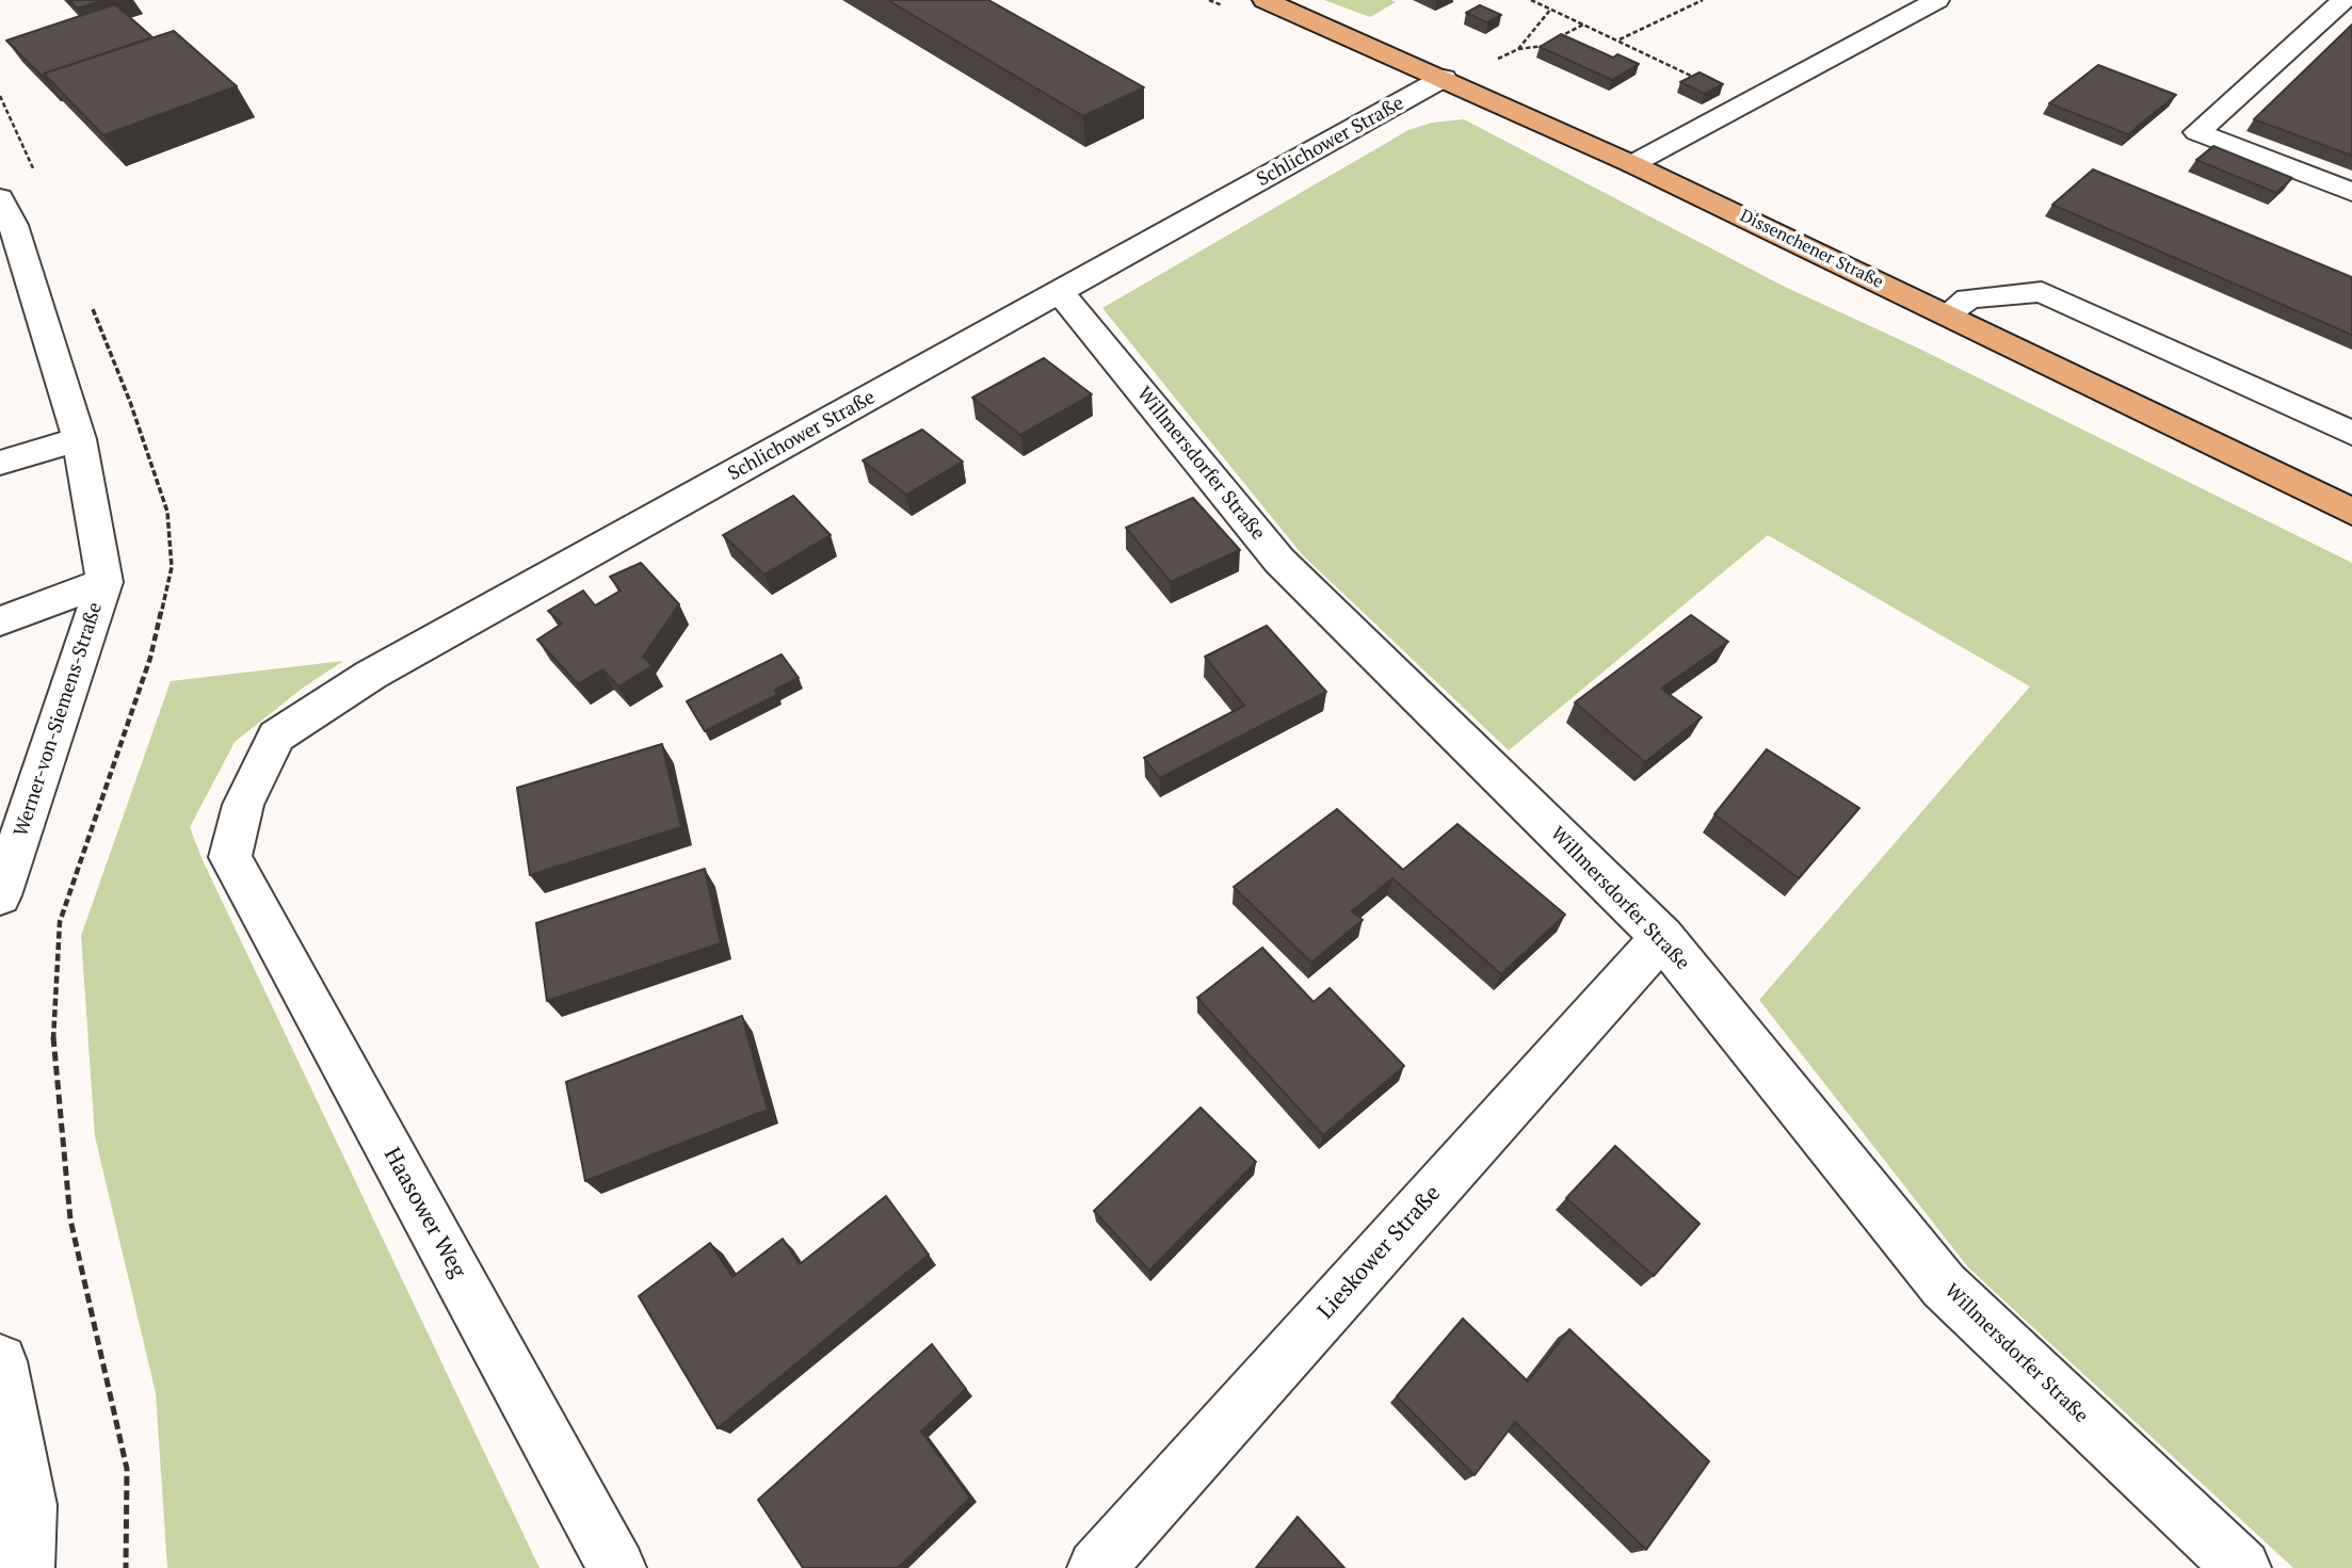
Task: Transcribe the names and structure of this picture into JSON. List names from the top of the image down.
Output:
{
  "streets": {
    "main road": ["Dissenchener Straße"],
    "street": [
      "Schlichower Straße",
      "Willmersdorfer Straße",
      "Werner-von-Siemens-Straße",
      "Haasower Weg",
      "Lieskower Straße"
    ]
  },
  "crossings": [
    ["Schlichower Straße", "Dissenchener Straße"],
    ["Schlichower Straße", "Willmersdorfer Straße"],
    ["Schlichower Straße", "Haasower Weg"],
    ["Willmersdorfer Straße", "Lieskower Straße"]
  ]
}
